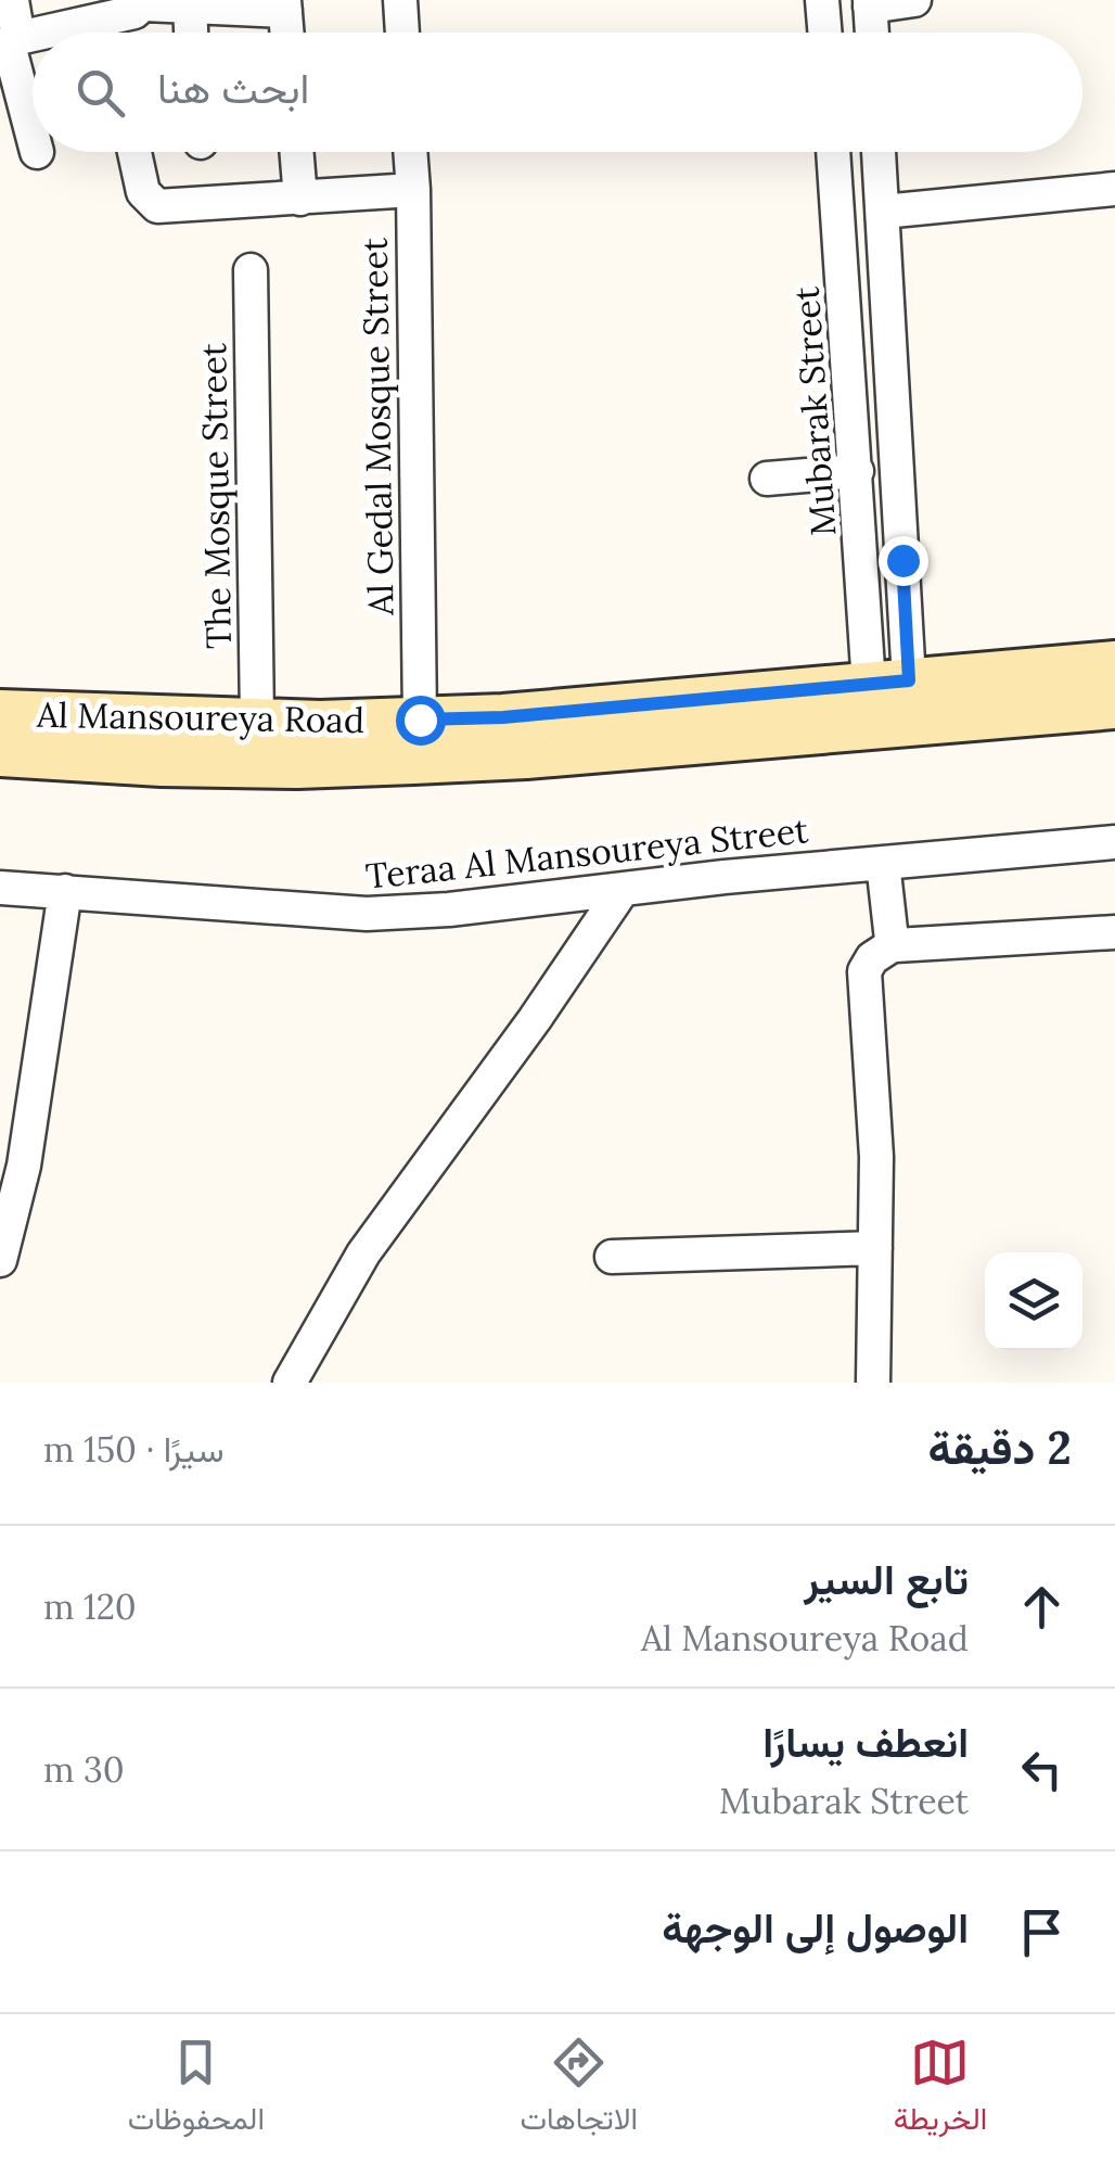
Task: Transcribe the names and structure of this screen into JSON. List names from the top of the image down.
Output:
{
  "streets": {
    "main road": ["Al Mansoureya Road"],
    "street": [
      "Mubarak Street",
      "Al Gedal Mosque Street",
      "The Mosque Street",
      "Teraa Al Mansoureya Street"
    ]
  },
  "crossings": [
    ["Mubarak Street", "Al Mansoureya Road"],
    ["Al Gedal Mosque Street", "Al Mansoureya Road"],
    ["The Mosque Street", "Al Mansoureya Road"]
  ],
  "page": {
    "search": "ابحث هنا",
    "heading": ["2 دقيقة", "سيرًا · 150 m"],
    "list": [
      ["تابع السير", "Al Mansoureya Road", "120 m"],
      ["انعطف يسارًا", "Mubarak Street", "30 m"],
      "الوصول إلى الوجهة"
    ],
    "nav": ["الخريطة", "الاتجاهات", "المحفوظات"]
  }
}
